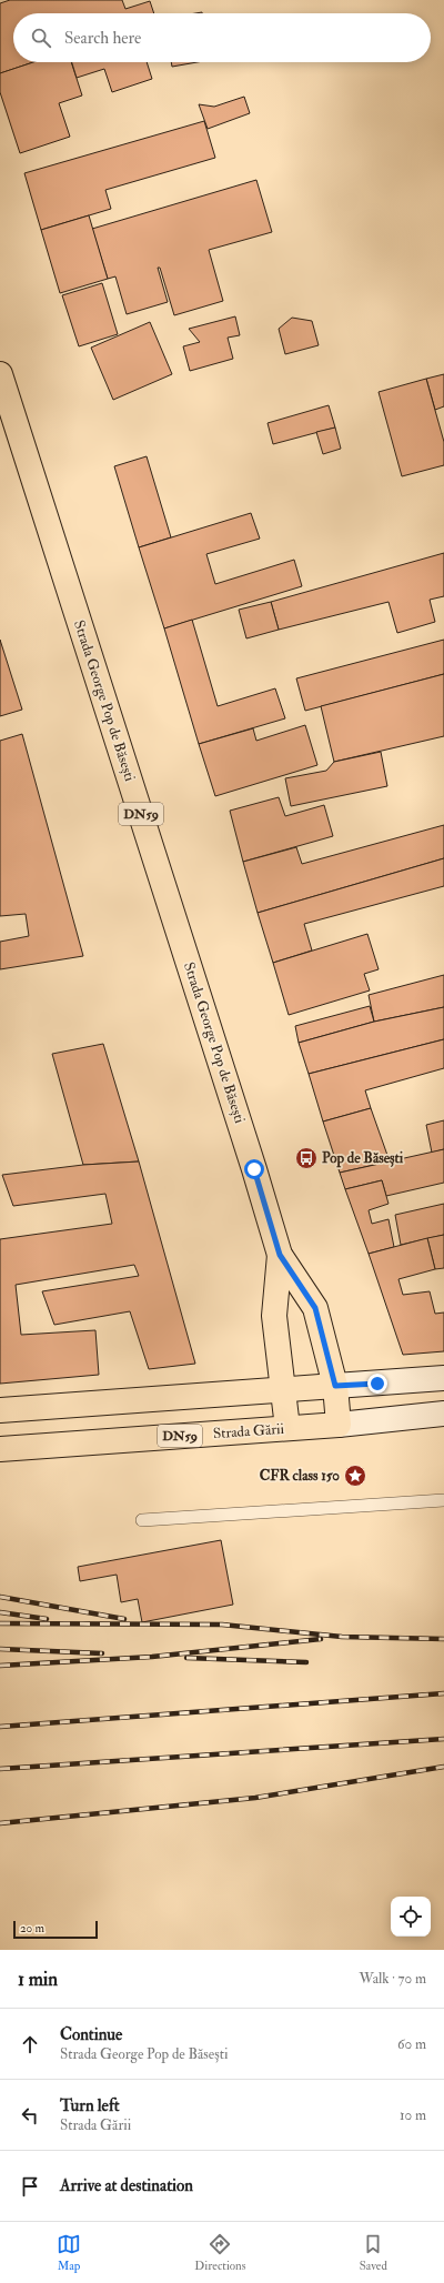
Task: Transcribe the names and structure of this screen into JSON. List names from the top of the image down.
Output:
{
  "streets": {
    "main road": ["Strada George Pop de Băsești", "DN59", "Strada Gării"]
  },
  "crossings": [
    ["Strada George Pop de Băsești", "Strada Gării"]
  ],
  "places": {
    "bus stop": ["Pop de Băsești"],
    "place": ["CFR class 150"]
  },
  "scale_bar": "20 m",
  "page": {
    "search": "Search here",
    "scale": "20 m",
    "heading": ["1 min", "Walk · 70 m"],
    "list": [
      ["Continue", "Strada George Pop de Băsești", "60 m"],
      ["Turn left", "Strada Gării", "10 m"],
      "Arrive at destination"
    ],
    "nav": ["Map", "Directions", "Saved"]
  }
}
